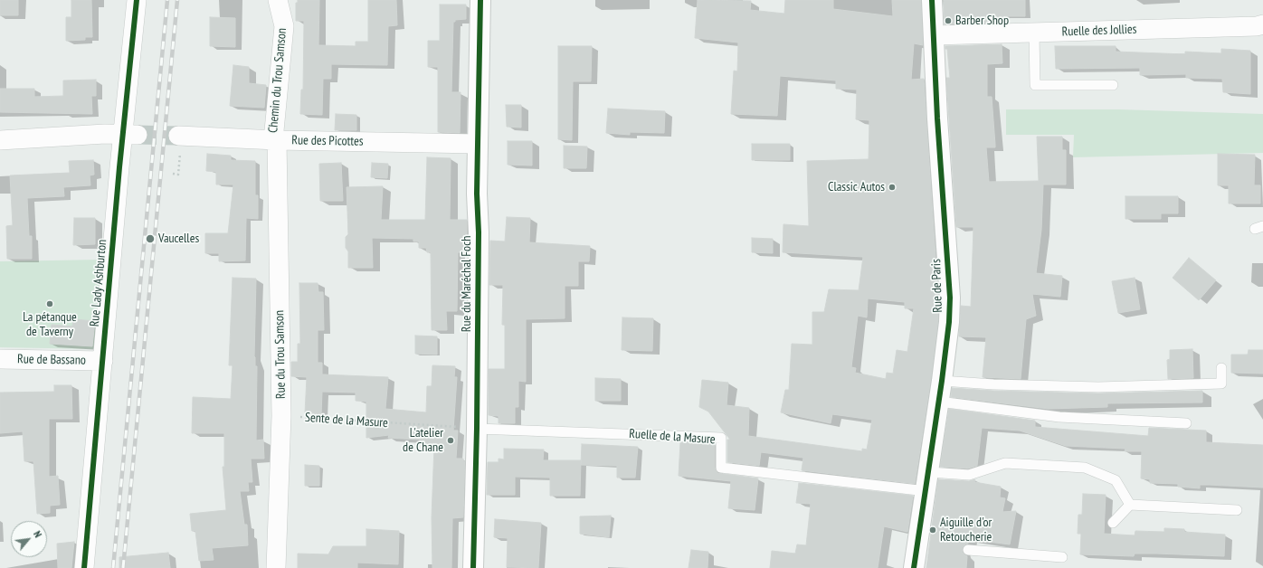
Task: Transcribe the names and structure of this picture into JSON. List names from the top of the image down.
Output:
{
  "streets": {
    "street": [
      "Ruelle des Jollies",
      "Chemin du Trou Samson",
      "Rue des Picottes",
      "Rue Lady Ashburton",
      "Rue du Maréchal Foch",
      "Rue de Paris",
      "Rue du Trou Samson",
      "Rue de Bassano"
    ],
    "lane": ["Ruelle de la Masure"],
    "path": ["Sente de la Masure"]
  },
  "crossings": [
    ["Ruelle des Jollies", "Rue de Paris"],
    ["Chemin du Trou Samson", "Rue des Picottes"],
    ["Chemin du Trou Samson", "Rue du Trou Samson"],
    ["Rue des Picottes", "Rue du Maréchal Foch"],
    ["Rue des Picottes", "Rue du Trou Samson"],
    ["Rue Lady Ashburton", "Rue de Bassano"],
    ["Rue du Maréchal Foch", "Sente de la Masure"],
    ["Rue du Maréchal Foch", "Ruelle de la Masure"],
    ["Rue de Paris", "Ruelle de la Masure"],
    ["Rue du Trou Samson", "Sente de la Masure"],
    ["Sente de la Masure", "Ruelle de la Masure"]
  ],
  "places": [
    "Barber Shop",
    "Classic Autos",
    "Vaucelles",
    "La pétanque de Taverny",
    "L'atelier de Chane",
    "Aiguille d'or Retoucherie"
  ],
  "north": "top right"
}
